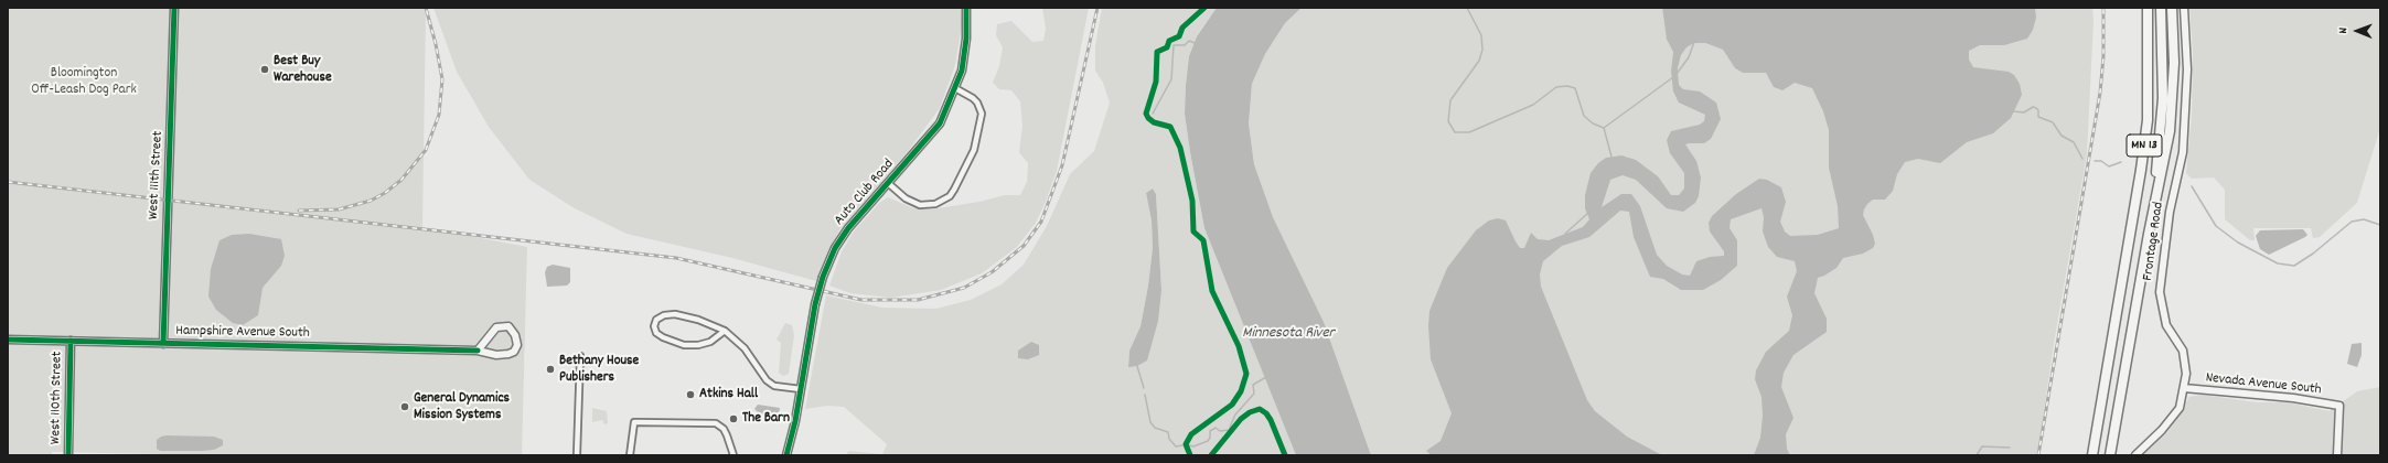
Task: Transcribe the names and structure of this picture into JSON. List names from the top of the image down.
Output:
{
  "streets": {
    "highway": ["MN 13"],
    "street": [
      "West 111th Street",
      "Auto Club Road",
      "Frontage Road",
      "Hampshire Avenue South",
      "Nevada Avenue South",
      "West 110th Street"
    ]
  },
  "crossings": [
    ["West 111th Street", "Hampshire Avenue South"],
    ["Frontage Road", "Nevada Avenue South"],
    ["Hampshire Avenue South", "West 110th Street"]
  ],
  "water": ["Minnesota River"],
  "parks": ["Bloomington Off-Leash Dog Park"],
  "places": [
    "Best Buy Warehouse",
    "Bethany House Publishers",
    "Atkins Hall",
    "General Dynamics Mission Systems",
    "The Barn"
  ],
  "north": "left"
}
